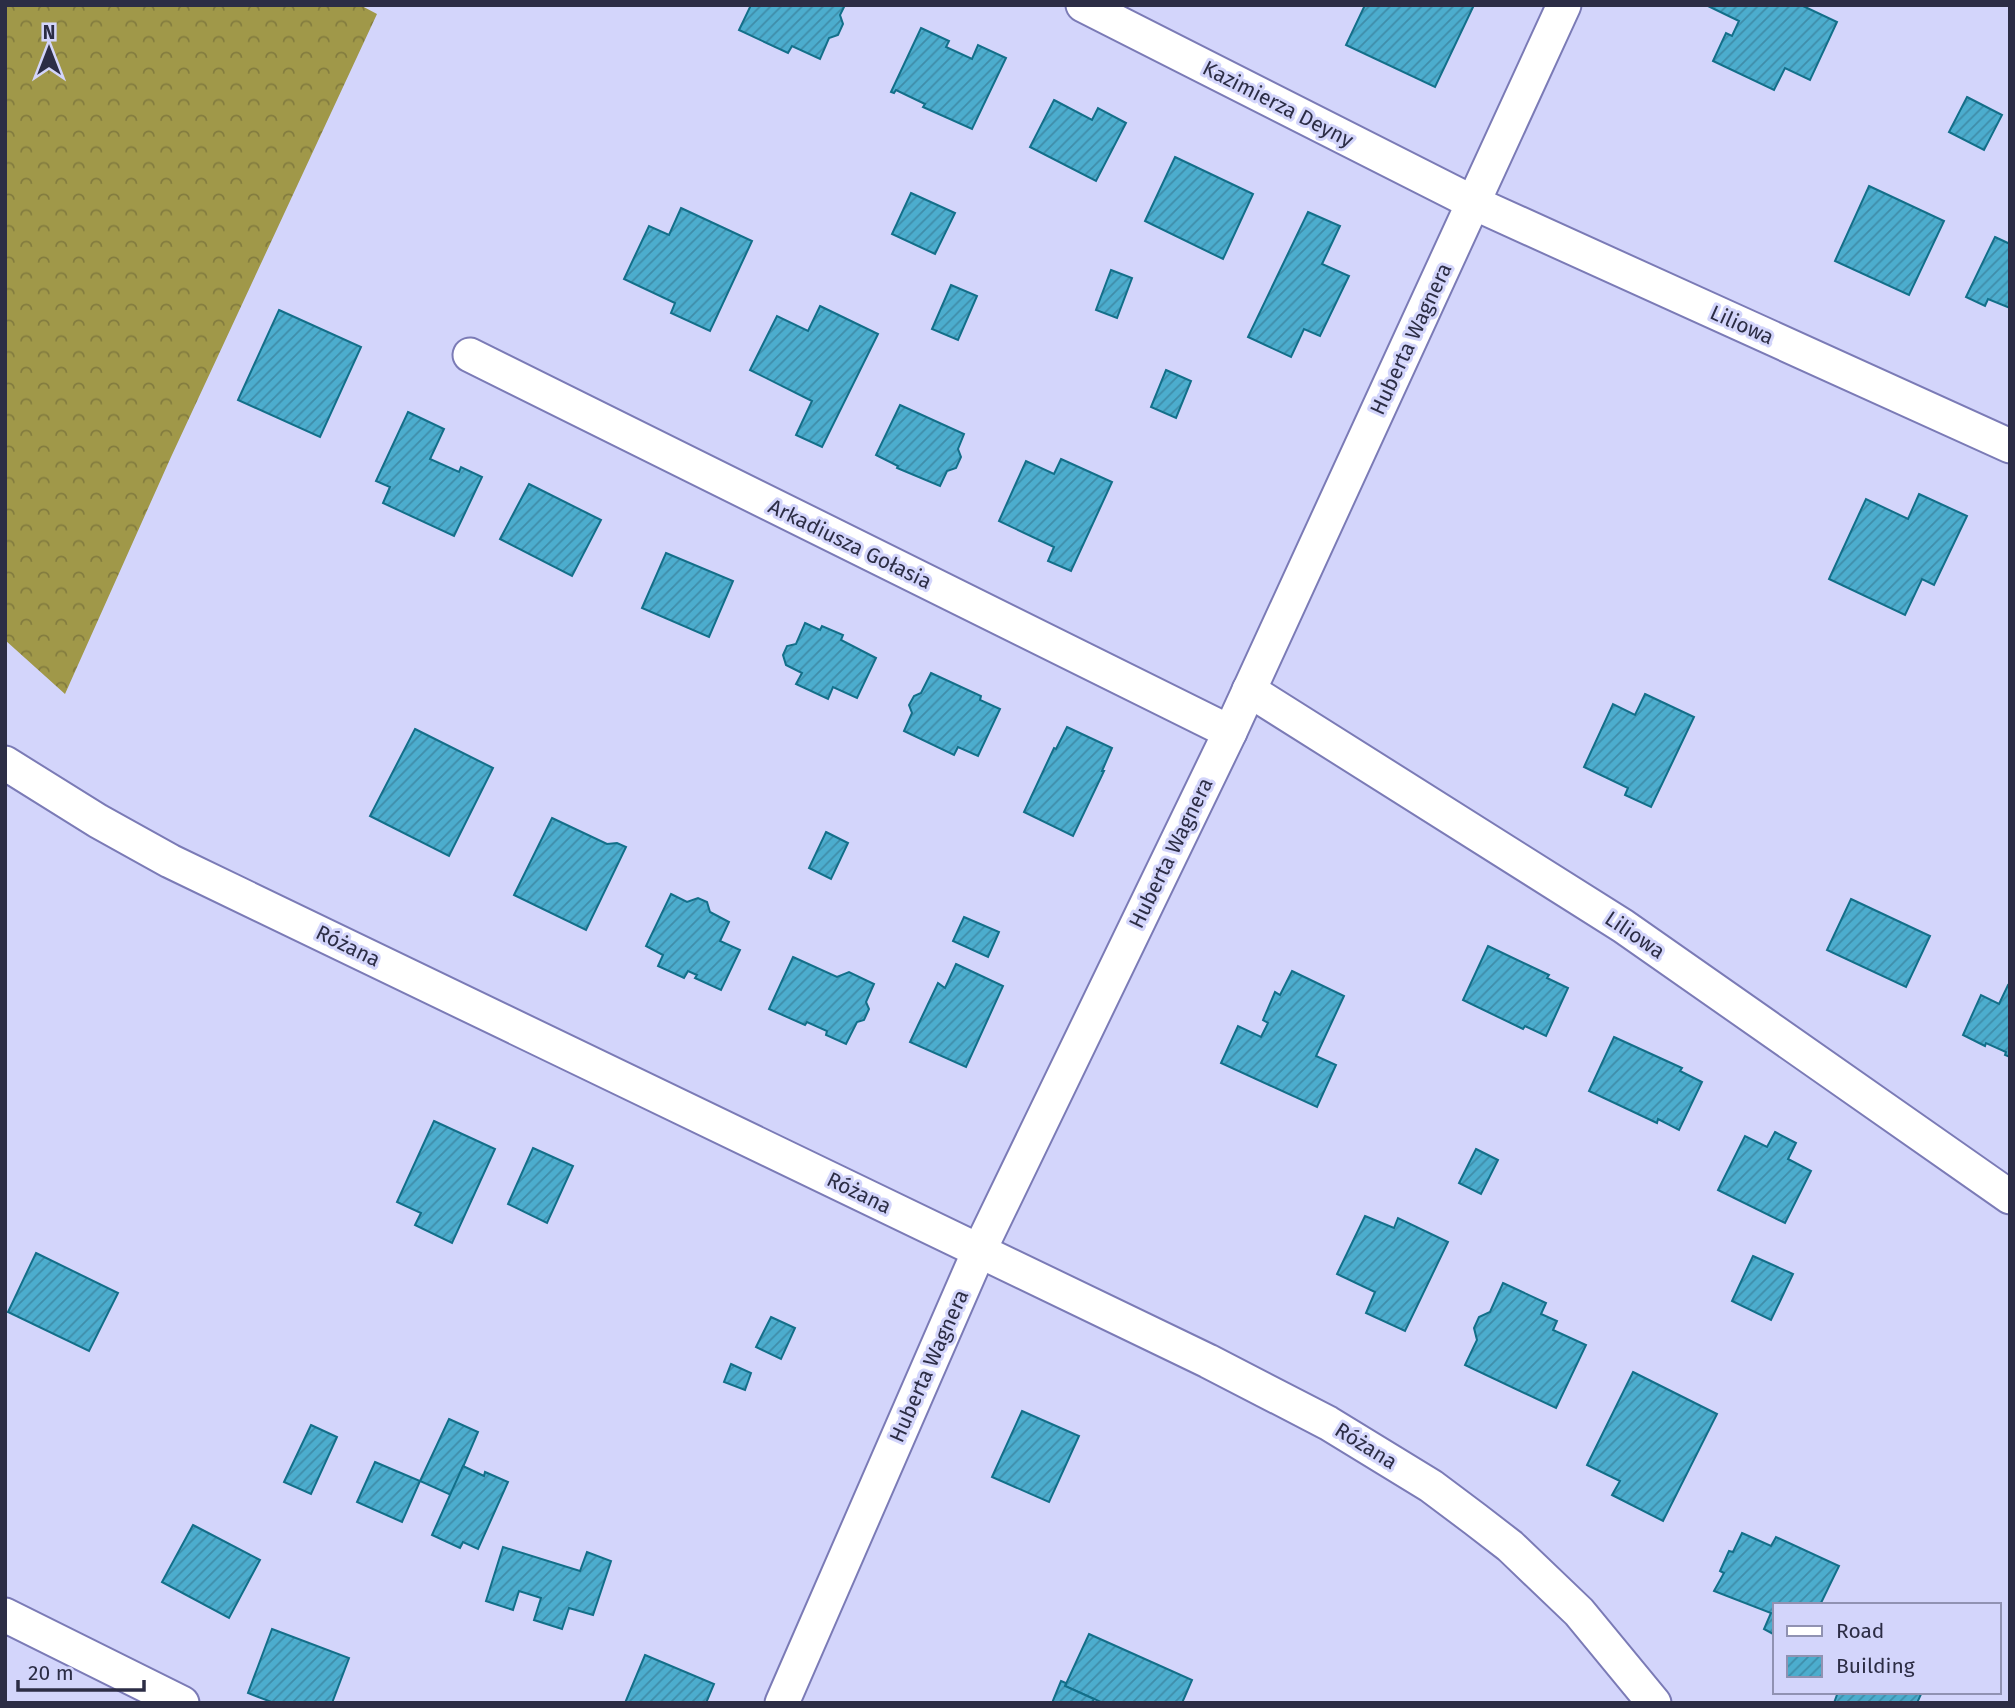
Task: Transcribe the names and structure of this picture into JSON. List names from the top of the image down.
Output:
{
  "streets": {
    "street": [
      "Kazimierza Deyny",
      "Liliowa",
      "Huberta Wagnera",
      "Arkadiusza Gołasia",
      "Różana"
    ]
  },
  "crossings": [
    ["Kazimierza Deyny", "Liliowa"],
    ["Kazimierza Deyny", "Huberta Wagnera"],
    ["Liliowa", "Huberta Wagnera"],
    ["Huberta Wagnera", "Arkadiusza Gołasia"],
    ["Huberta Wagnera", "Różana"]
  ],
  "legend": ["Road", "Building"],
  "scale_bar": "20 m",
  "north": "top"
}
